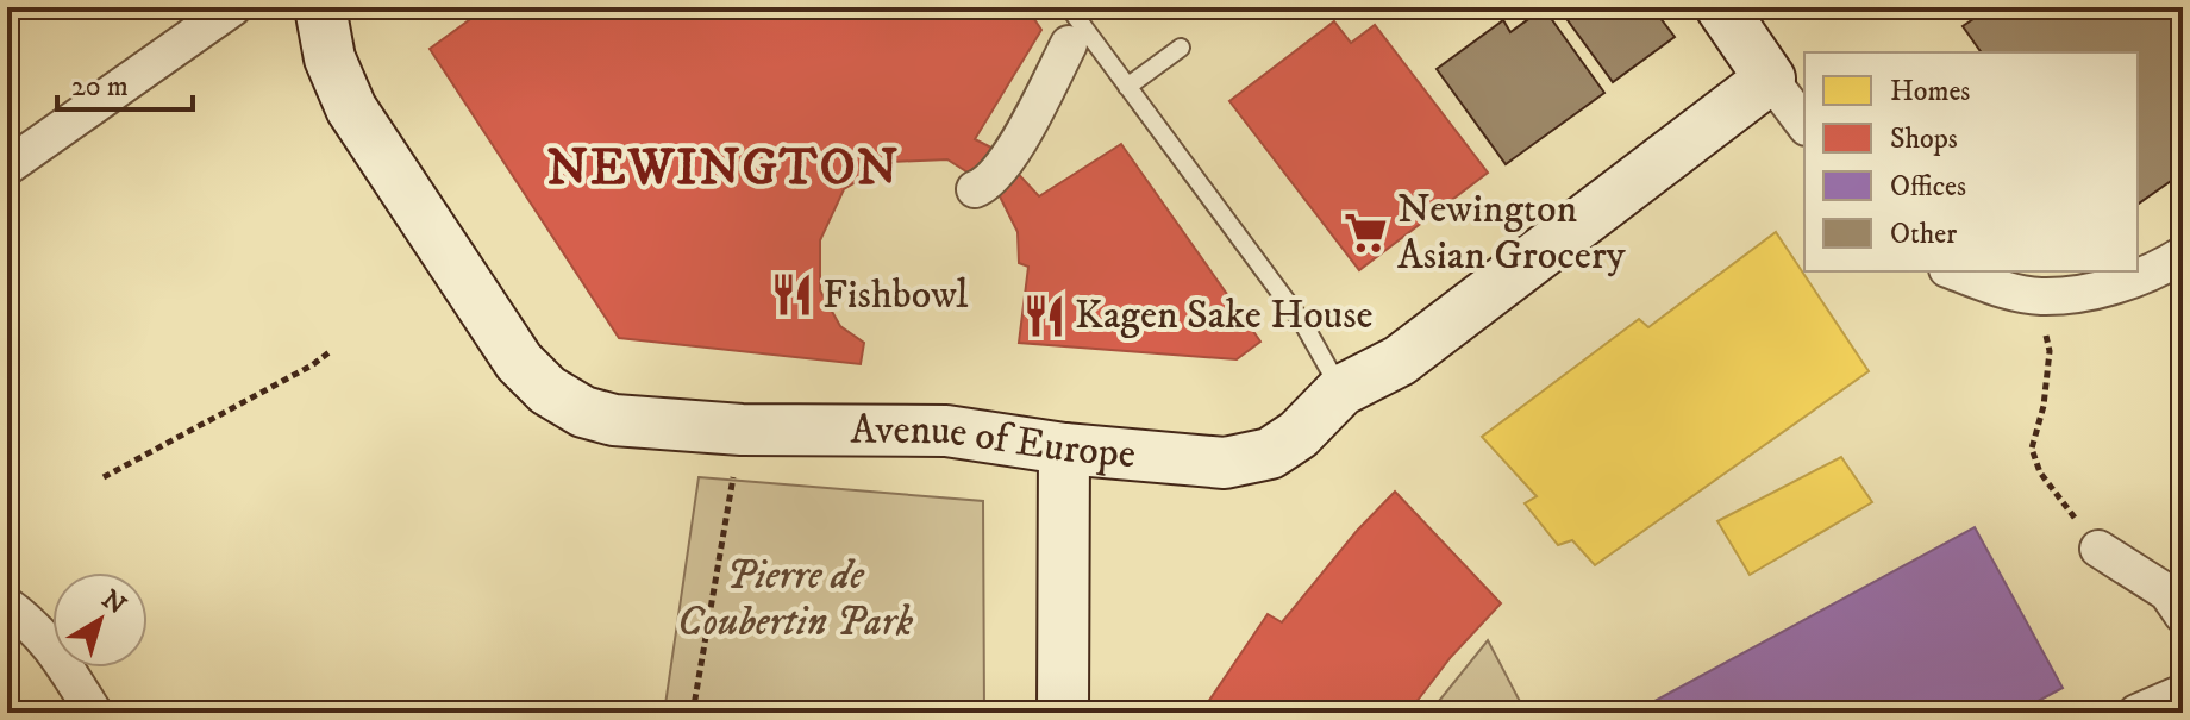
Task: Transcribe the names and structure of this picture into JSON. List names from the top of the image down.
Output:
{
  "streets": {
    "street": ["Avenue of Europe"]
  },
  "districts": ["NEWINGTON"],
  "parks": ["Pierre de Coubertin Park"],
  "places": {
    "supermarket": ["Newington Asian Grocery"],
    "restaurant": ["Fishbowl", "Kagen Sake House"]
  },
  "legend": [
    "Homes",
    "Shops",
    "Offices",
    "Other"
  ],
  "scale_bar": "20 m",
  "north": "top right"
}
